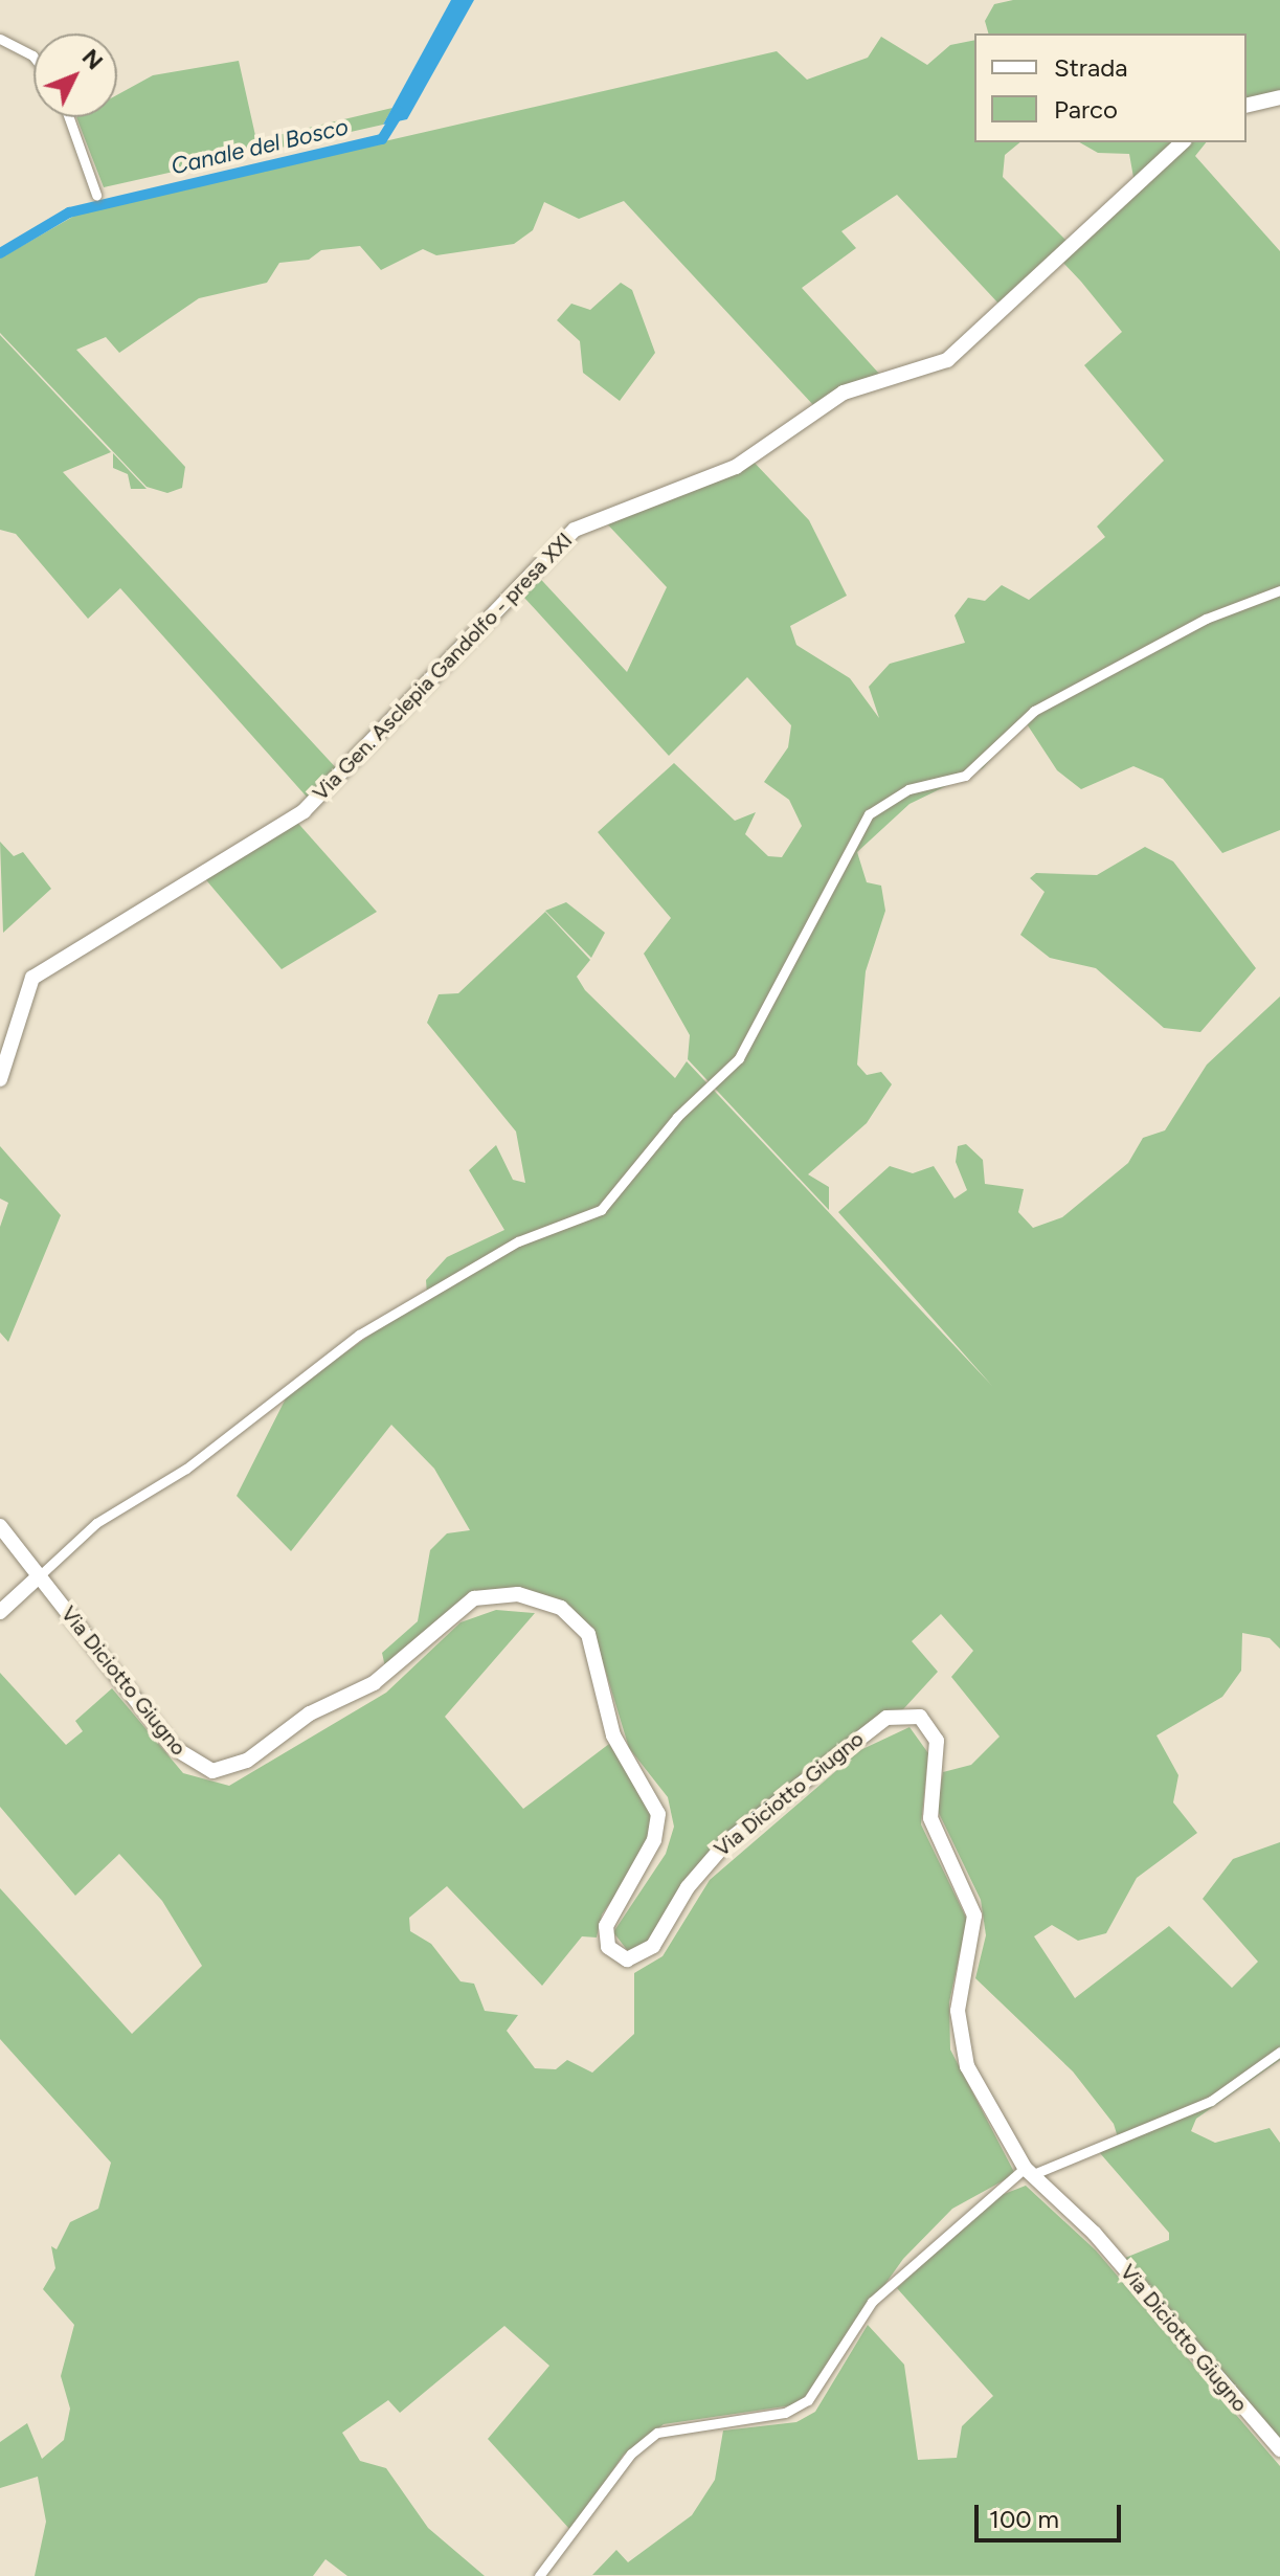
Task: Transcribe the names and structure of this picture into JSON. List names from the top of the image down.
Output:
{
  "streets": {
    "main road": ["Via Gen. Asclepia Gandolfo - presa XXI", "Via Diciotto Giugno"]
  },
  "water": ["Canale del Bosco"],
  "legend": ["Strada", "Parco"],
  "scale_bar": "100 m",
  "north": "top right"
}
